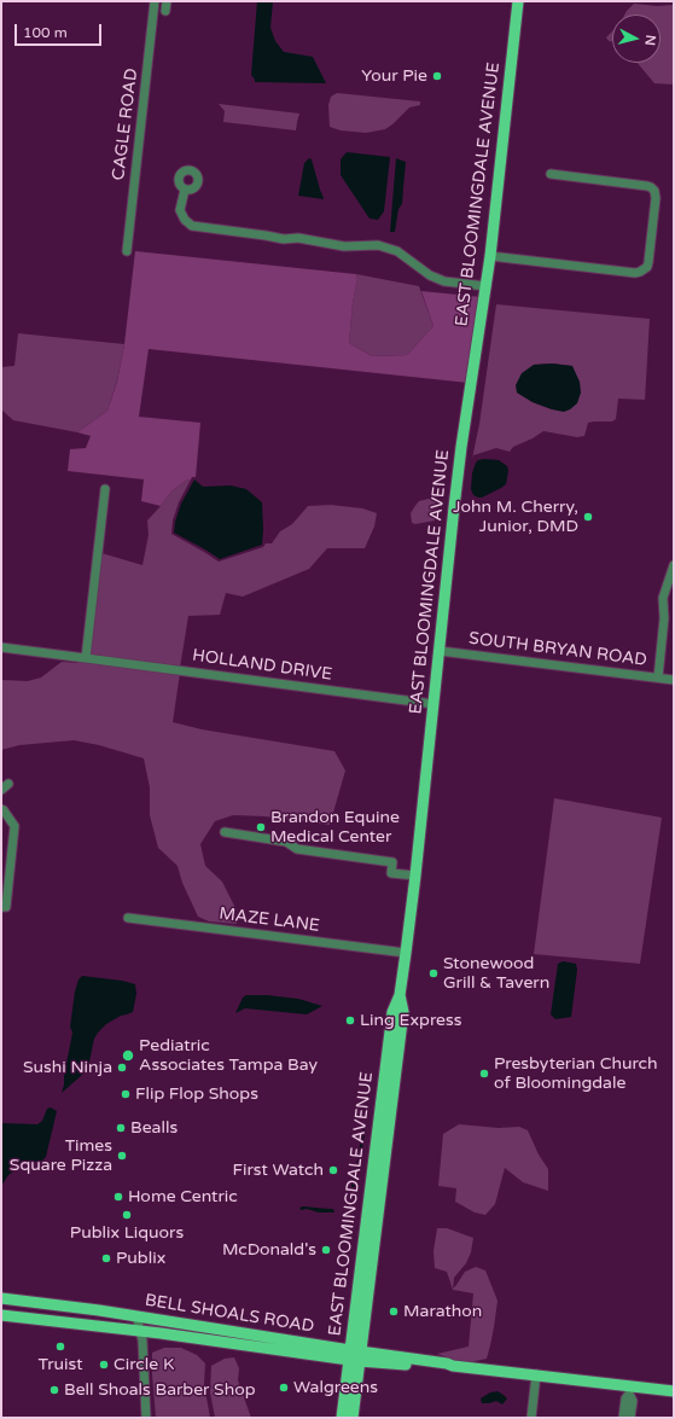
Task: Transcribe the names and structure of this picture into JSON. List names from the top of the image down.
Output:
{
  "streets": {
    "main road": ["EAST BLOOMINGDALE AVENUE", "BELL SHOALS ROAD"],
    "street": [
      "CAGLE ROAD",
      "SOUTH BRYAN ROAD",
      "HOLLAND DRIVE",
      "MAZE LANE"
    ]
  },
  "crossings": [
    ["EAST BLOOMINGDALE AVENUE", "SOUTH BRYAN ROAD"],
    ["EAST BLOOMINGDALE AVENUE", "HOLLAND DRIVE"],
    ["EAST BLOOMINGDALE AVENUE", "MAZE LANE"],
    ["EAST BLOOMINGDALE AVENUE", "BELL SHOALS ROAD"]
  ],
  "places": [
    "Your Pie",
    "John M. Cherry, Junior, DMD",
    "Brandon Equine Medical Center",
    "Stonewood Grill & Tavern",
    "Ling Express",
    "Pediatric Associates Tampa Bay",
    "Sushi Ninja",
    "Presbyterian Church of Bloomingdale",
    "Flip Flop Shops",
    "Bealls",
    "Times Square Pizza",
    "First Watch",
    "Home Centric",
    "Publix Liquors",
    "McDonald's",
    "Publix",
    "Marathon",
    "Truist",
    "Circle K",
    "Walgreens",
    "Bell Shoals Barber Shop"
  ],
  "scale_bar": "100 m",
  "north": "right"
}
